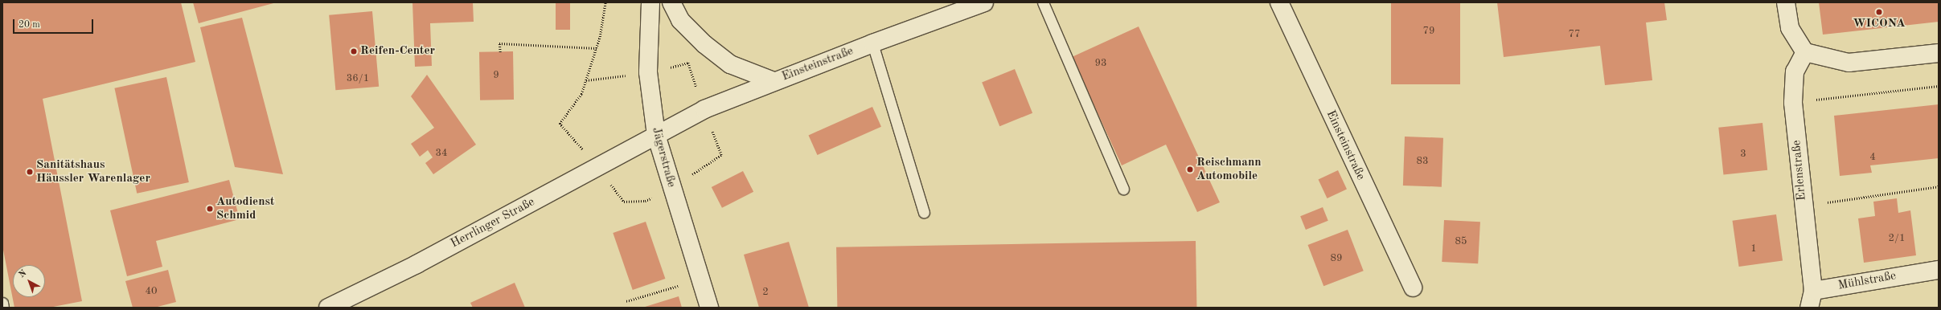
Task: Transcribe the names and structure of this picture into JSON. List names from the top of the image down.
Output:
{
  "streets": {
    "street": [
      "Einsteinstraße",
      "Jägerstraße",
      "Erlenstraße",
      "Herrlinger Straße",
      "Mühlstraße"
    ]
  },
  "crossings": [
    ["Einsteinstraße", "Jägerstraße"],
    ["Einsteinstraße", "Herrlinger Straße"],
    ["Jägerstraße", "Herrlinger Straße"],
    ["Erlenstraße", "Mühlstraße"]
  ],
  "places": [
    "WICONA",
    "Reifen-Center",
    "Reischmann Automobile",
    "Sanitätshaus Häussler Warenlager",
    "Autodienst Schmid"
  ],
  "house_numbers": [
    "79",
    "77",
    "93",
    "9",
    "36/1",
    "34",
    "3",
    "4",
    "83",
    "2/1",
    "85",
    "1",
    "89",
    "40",
    "2"
  ],
  "scale_bar": "20 m",
  "north": "top left"
}
